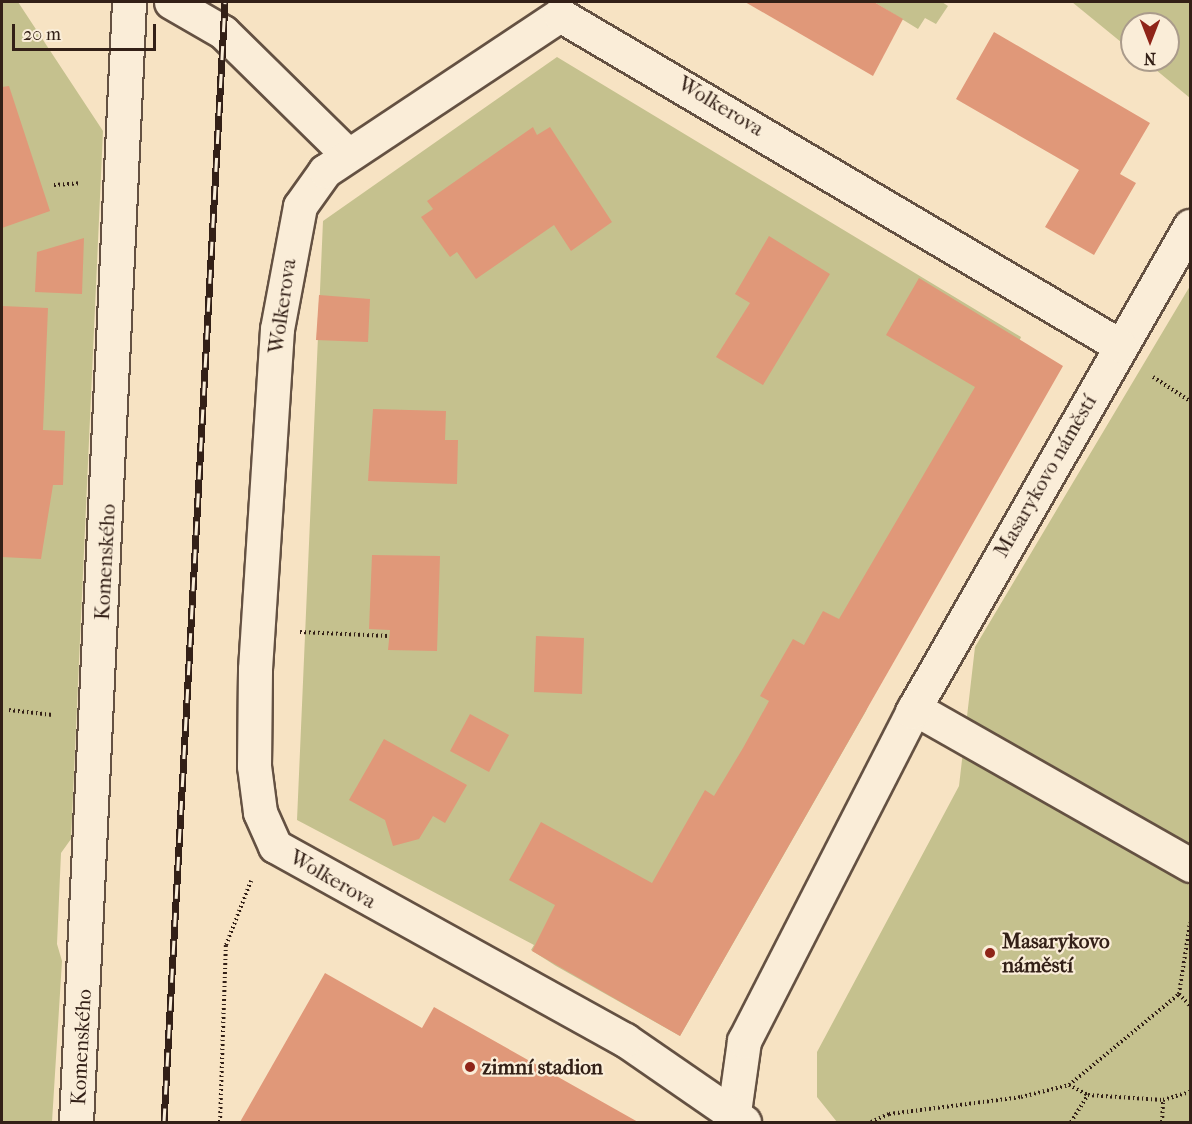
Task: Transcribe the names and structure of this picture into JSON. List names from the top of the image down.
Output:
{
  "streets": {
    "street": ["Wolkerova", "Masarykovo náměstí", "Komenského"]
  },
  "crossings": [
    ["Wolkerova", "Masarykovo náměstí"]
  ],
  "places": ["Masarykovo náměstí", "zimní stadion"],
  "scale_bar": "20 m",
  "north": "bottom"
}
